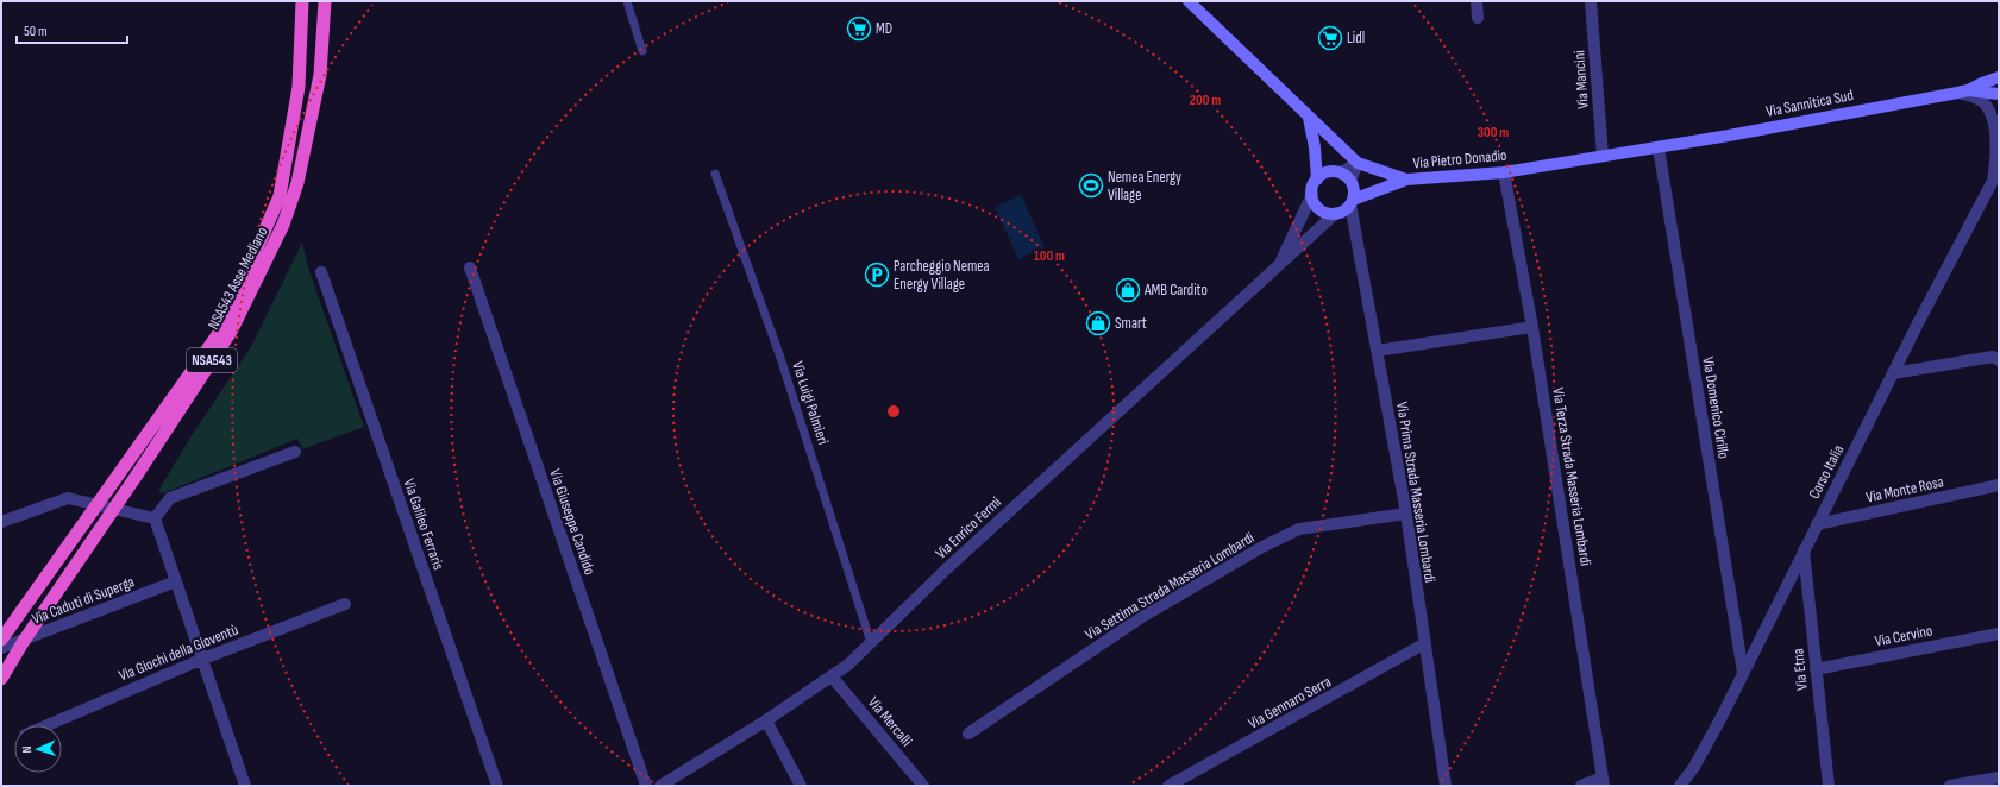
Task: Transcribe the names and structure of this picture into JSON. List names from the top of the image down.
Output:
{
  "streets": {
    "highway": ["NSA543 Asse Mediano", "NSA543"],
    "main road": ["Via Sannitica Sud", "Via Pietro Donadio"],
    "street": [
      "Via Mancini",
      "Via Domenico Cirillo",
      "Corso Italia",
      "Via Terza Strada Masseria Lombardi",
      "Via Monte Rosa",
      "Via Prima Strada Masseria Lombardi",
      "Via Giuseppe Candido",
      "Via Galileo Ferraris",
      "Via Enrico Fermi",
      "Via Settima Strada Masseria Lombardi",
      "Via Caduti di Superga",
      "Via Cervino",
      "Via Giochi della Gioventù",
      "Via Etna",
      "Via Gennaro Serra",
      "Via Mercalli"
    ],
    "lane": ["Via Luigi Palmieri"]
  },
  "crossings": [
    ["Via Mancini", "Via Pietro Donadio"],
    ["Via Sannitica Sud", "Via Pietro Donadio"],
    ["Via Sannitica Sud", "Via Domenico Cirillo"],
    ["Via Sannitica Sud", "Corso Italia"],
    ["Via Pietro Donadio", "Via Domenico Cirillo"],
    ["Via Pietro Donadio", "Via Terza Strada Masseria Lombardi"],
    ["Via Luigi Palmieri", "Via Enrico Fermi"],
    ["Via Domenico Cirillo", "Corso Italia"],
    ["Corso Italia", "Via Monte Rosa"],
    ["Corso Italia", "Via Etna"],
    ["Via Prima Strada Masseria Lombardi", "Via Enrico Fermi"],
    ["Via Prima Strada Masseria Lombardi", "Via Settima Strada Masseria Lombardi"],
    ["Via Prima Strada Masseria Lombardi", "Via Gennaro Serra"],
    ["Via Enrico Fermi", "Via Mercalli"],
    ["Via Cervino", "Via Etna"]
  ],
  "places": {
    "supermarket": ["MD", "Lidl"],
    "sports": ["Nemea Energy Village"],
    "parking": ["Parcheggio Nemea Energy Village"],
    "shop": ["AMB Cardito", "Smart"]
  },
  "scale_bar": "50 m",
  "north": "left",
  "rings": ["200 m", "300 m", "100 m"]
}
